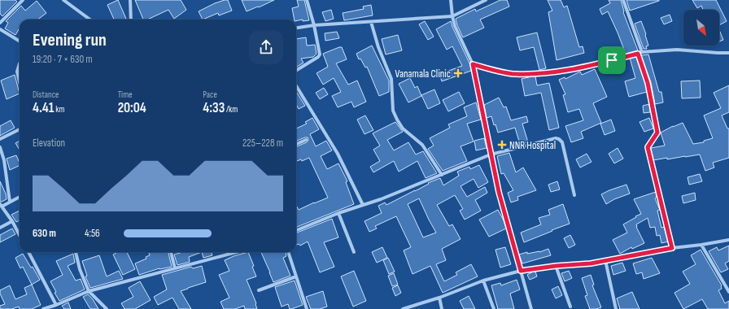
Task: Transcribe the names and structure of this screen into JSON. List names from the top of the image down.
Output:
{
  "places": {
    "health": ["Vanamala Clinic", "NNR Hospital"]
  },
  "north": "bottom right",
  "page": {
    "heading": ["Evening run", "19:20 · 7 × 630 m"],
    "stats": [
      ["Distance", "4.41 km"],
      ["Time", "20:04"],
      ["Pace", "4:33 /km"]
    ],
    "chart": ["Elevation", "225–228 m"],
    "list": [
      {
        "name": "630 m",
        "note": "4:56"
      }
    ]
  }
}
